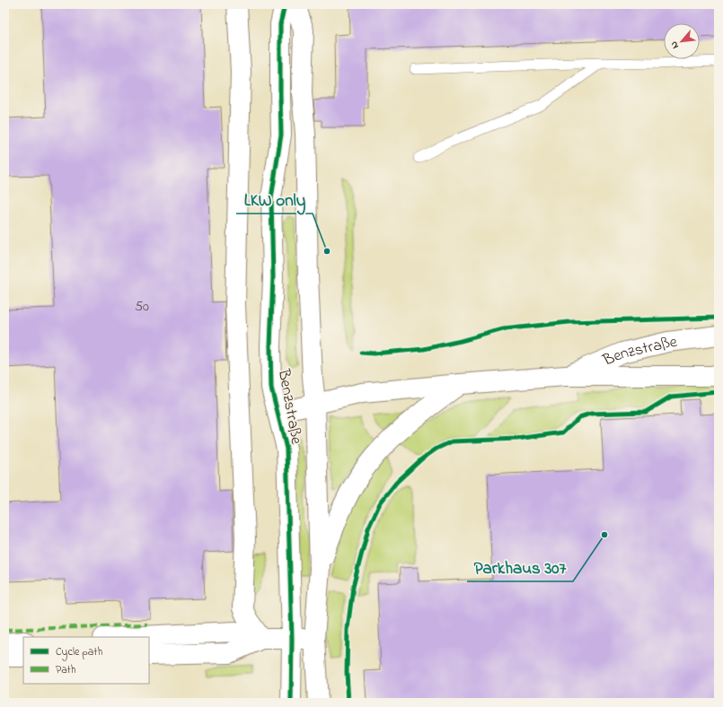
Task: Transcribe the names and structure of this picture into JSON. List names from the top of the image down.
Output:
{
  "streets": {
    "street": ["Benzstraße"]
  },
  "places": ["LKW only", "Parkhaus 307"],
  "house_numbers": ["50"],
  "legend": ["Cycle path", "Path"],
  "north": "bottom left"
}
